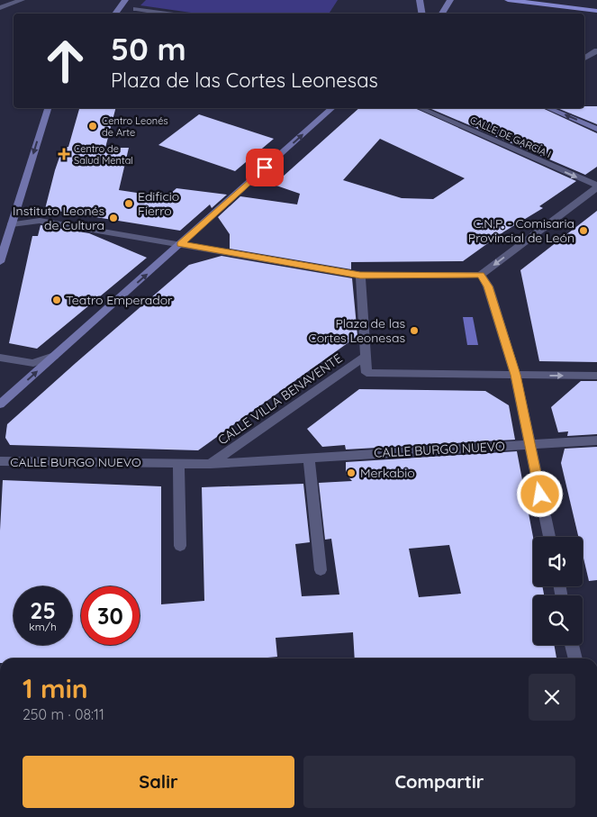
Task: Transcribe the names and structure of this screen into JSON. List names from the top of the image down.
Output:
{
  "streets": {
    "street": ["CALLE DE GARCÍA I", "CALLE VILLA BENAVENTE", "CALLE BURGO NUEVO"]
  },
  "crossings": [
    ["CALLE VILLA BENAVENTE", "CALLE BURGO NUEVO"]
  ],
  "one_way": ["CALLE DE GARCÍA I"],
  "places": {
    "other": [
      "Centro Leonés de Arte",
      "Edificio Fierro",
      "Instituto Leonés de Cultura",
      "C.N.P. - Comisaria Provincial de León",
      "Teatro Emperador",
      "Plaza de las Cortes Leonesas",
      "Merkabio"
    ],
    "health": ["Centro de Salud Mental"]
  },
  "page": {
    "turn": ["50 m", "Plaza de las Cortes Leonesas"],
    "speed": "25 km/h",
    "limit": "30",
    "heading": ["1 min", "250 m · 08:11"],
    "buttons": ["Salir", "Compartir"]
  }
}
